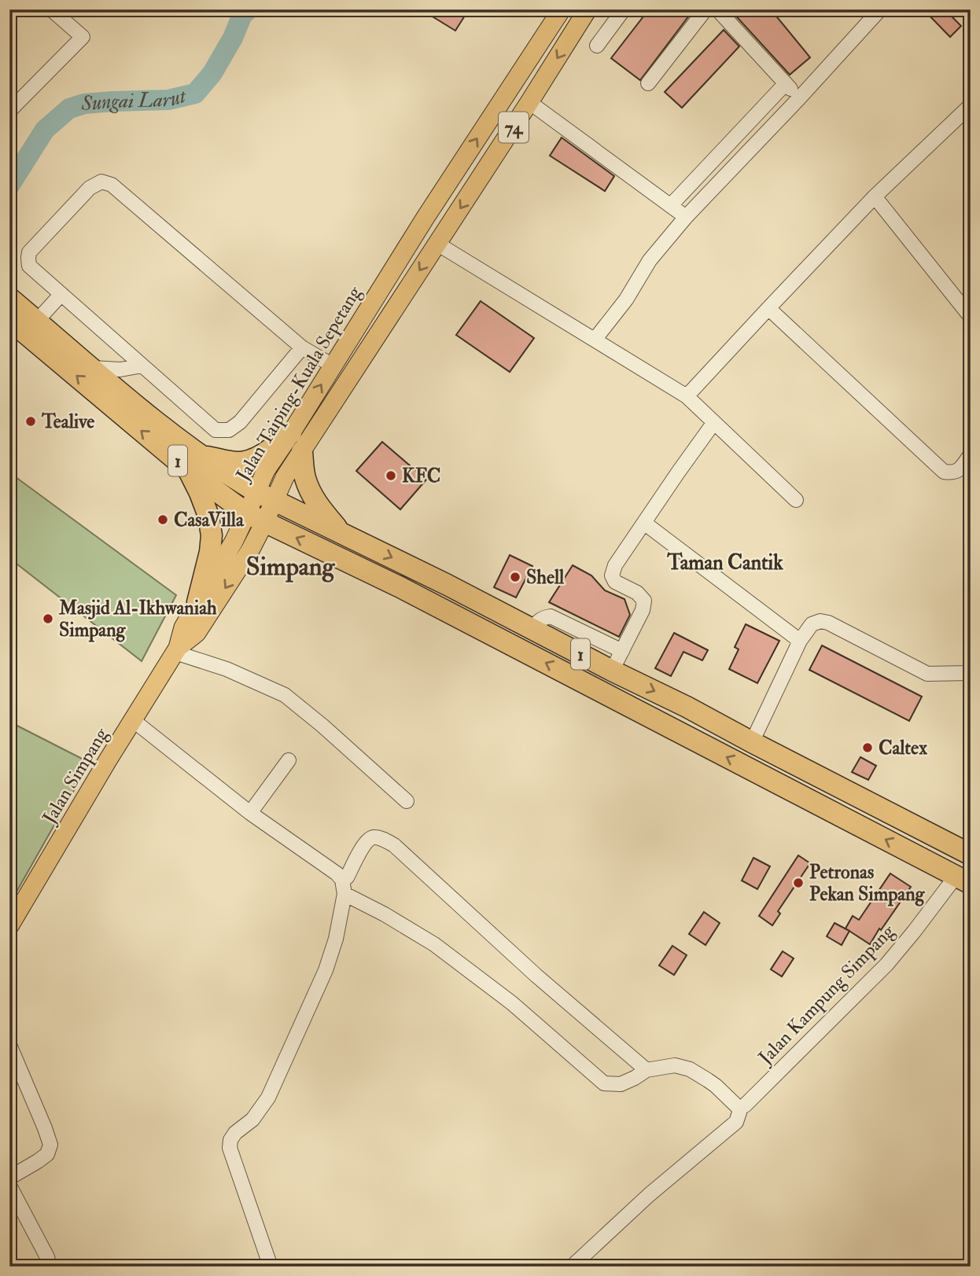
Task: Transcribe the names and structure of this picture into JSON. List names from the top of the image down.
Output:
{
  "streets": {
    "highway": ["1"],
    "main road": ["74", "Jalan Taiping-Kuala Sepetang", "Jalan Simpang"],
    "street": ["Jalan Kampung Simpang"]
  },
  "crossings": [
    ["Jalan Taiping-Kuala Sepetang", "1"],
    ["Jalan Taiping-Kuala Sepetang", "Jalan Simpang"],
    ["1", "Jalan Kampung Simpang"]
  ],
  "districts": ["Taman Cantik", "Simpang"],
  "water": ["Sungai Larut"],
  "places": [
    "Tealive",
    "KFC",
    "CasaVilla",
    "Shell",
    "Masjid Al-Ikhwaniah Simpang",
    "Caltex",
    "Petronas Pekan Simpang"
  ]
}
